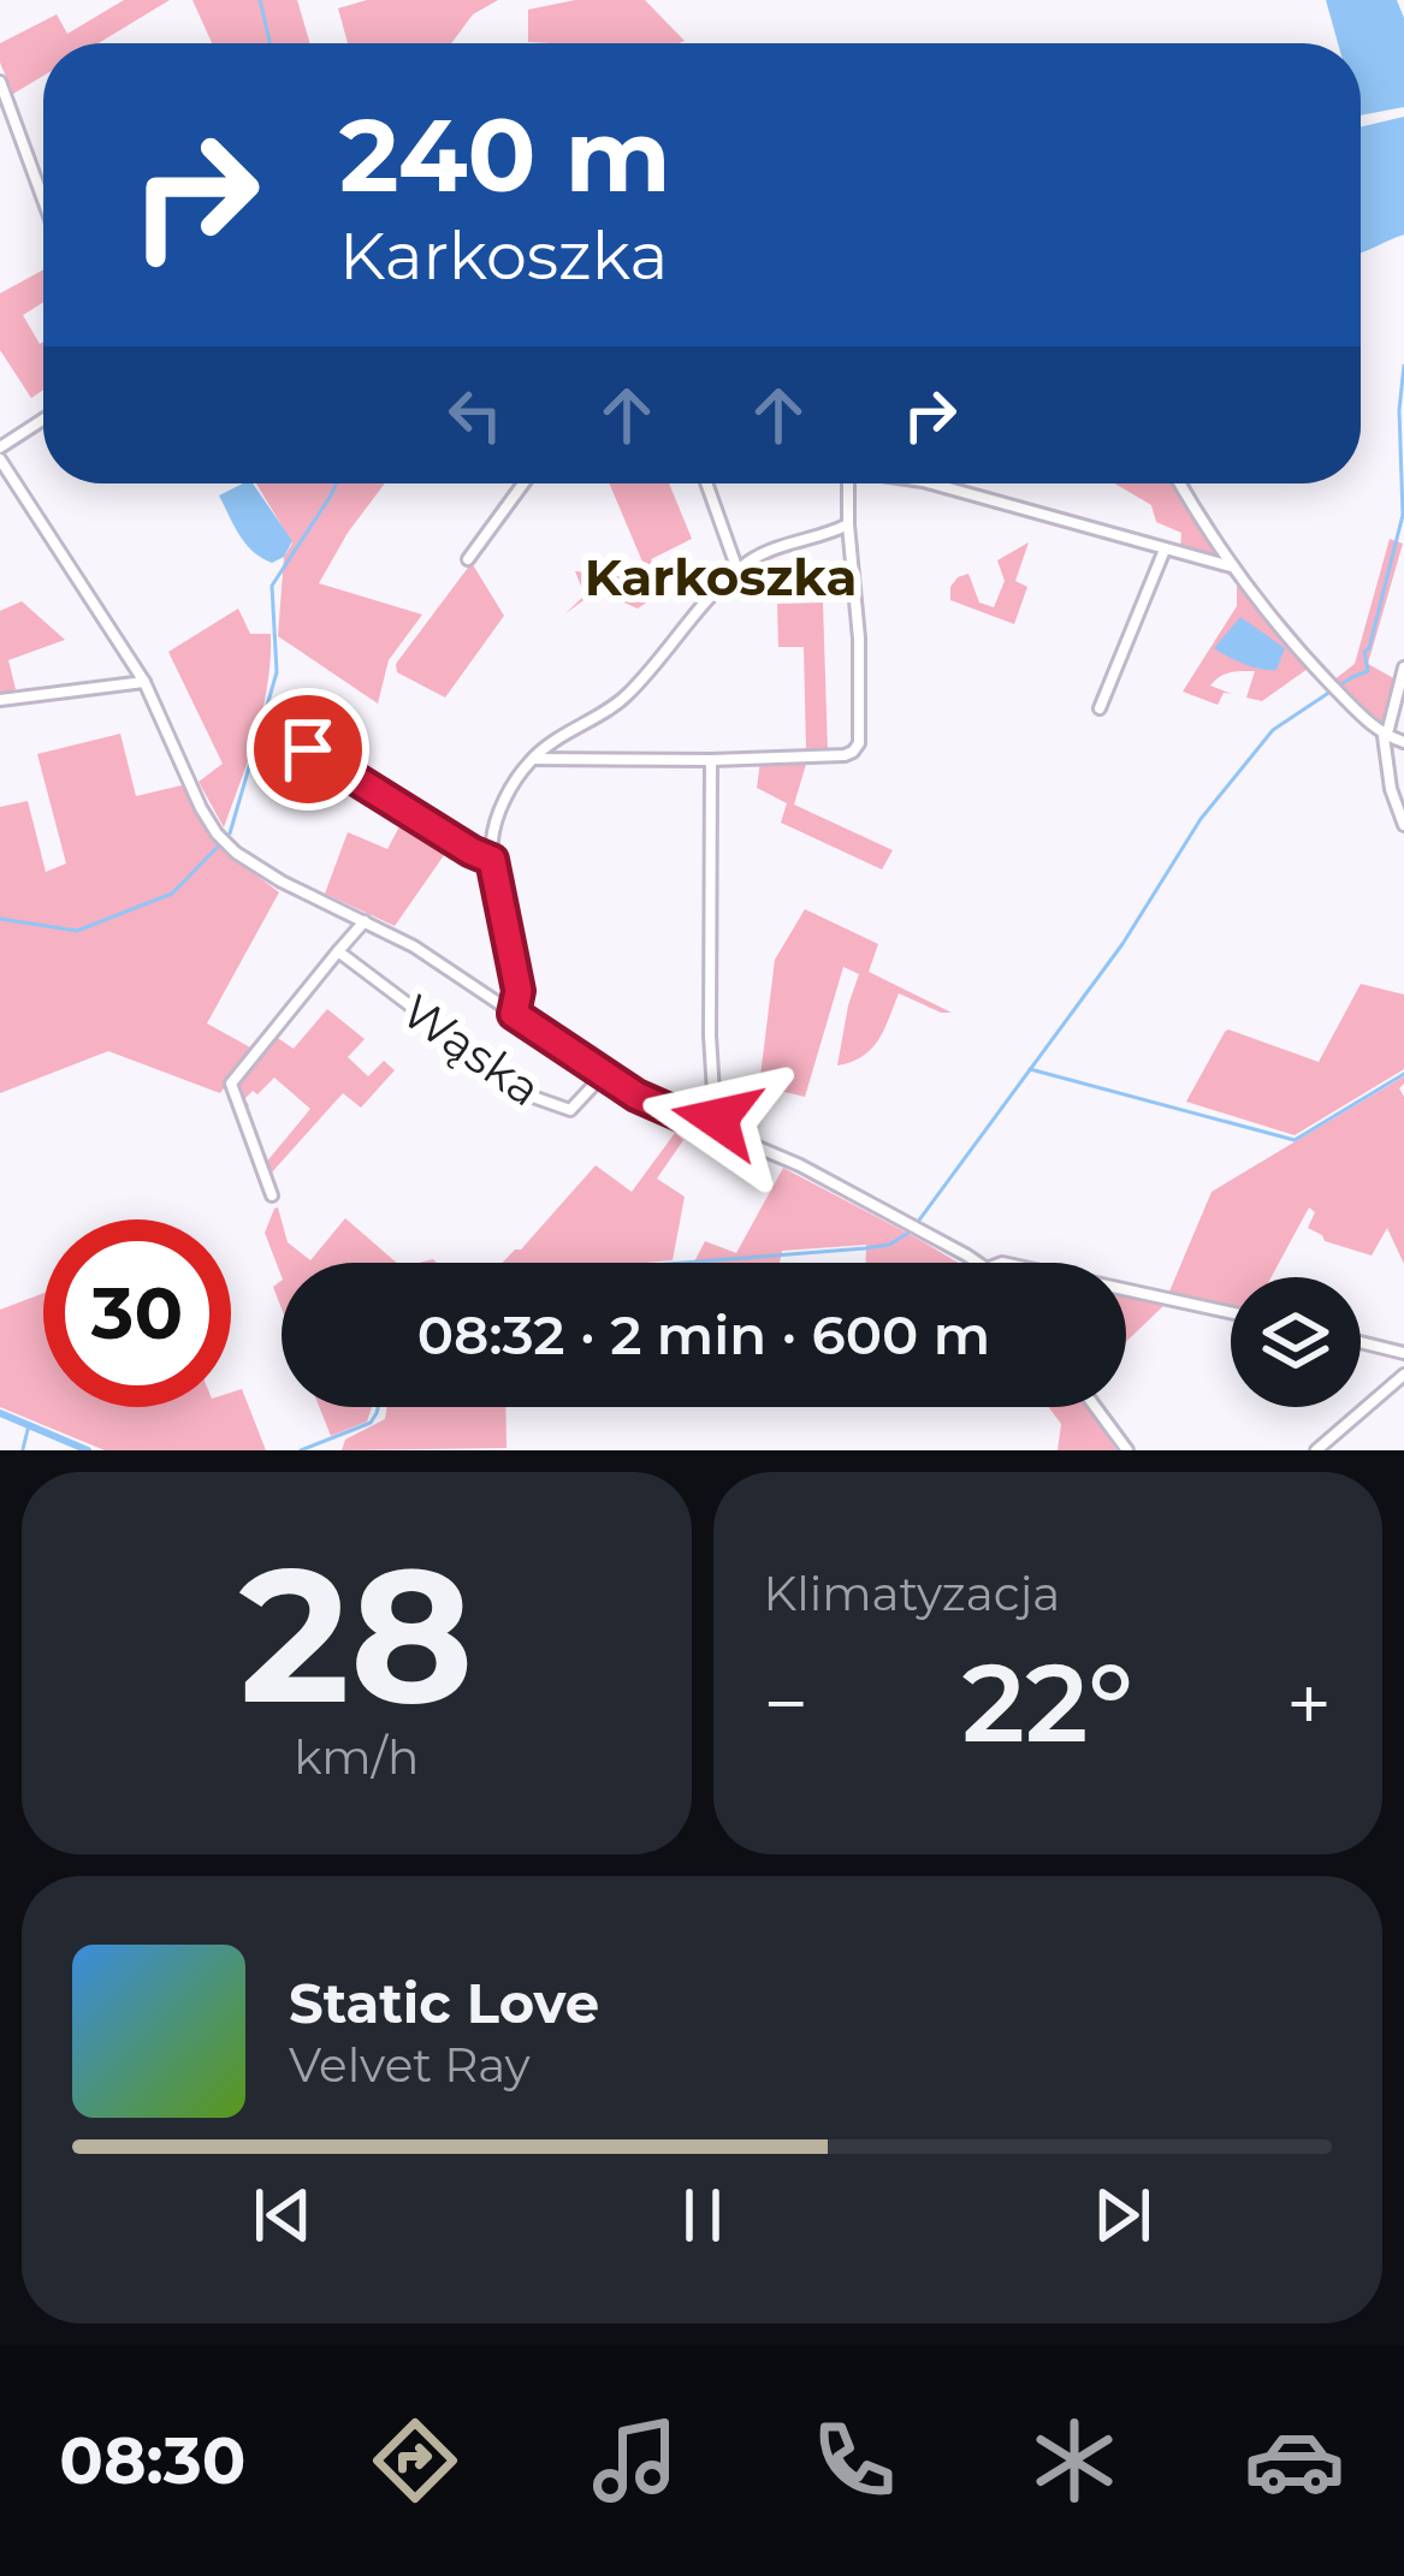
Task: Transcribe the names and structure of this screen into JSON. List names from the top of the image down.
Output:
{
  "streets": {
    "street": ["Wąska"]
  },
  "districts": ["Karkoszka"],
  "page": {
    "turn": ["240 m", "Karkoszka"],
    "limit": "30",
    "trip": "08:32 · 2 min · 600 m",
    "tile": [
      ["28", "km/h"],
      "Klimatyzacja"
    ],
    "heat": ["−", "22°", "+"],
    "song": ["Static Love", "Velvet Ray"],
    "tabs": "08:30"
  }
}
